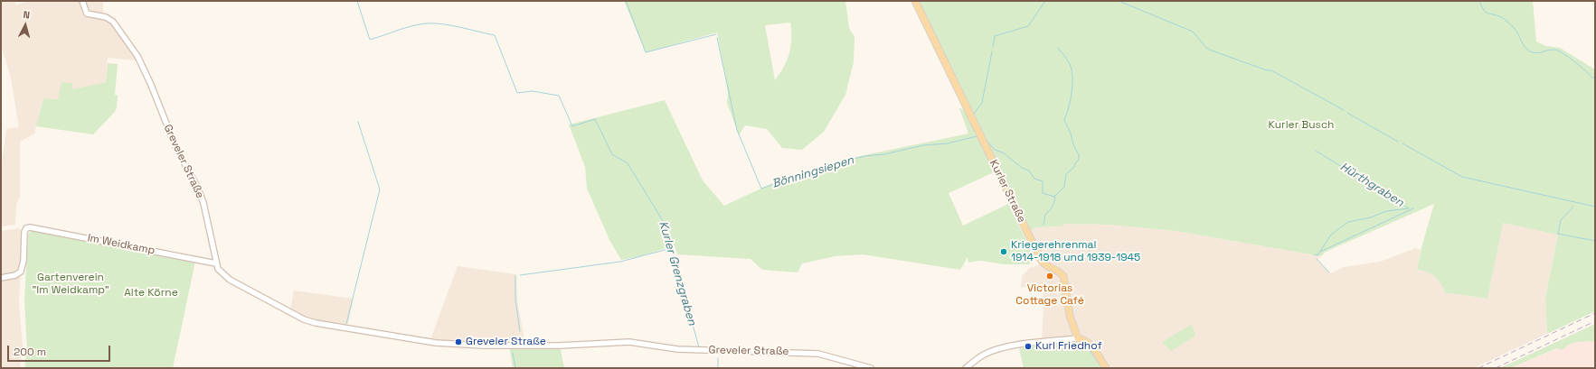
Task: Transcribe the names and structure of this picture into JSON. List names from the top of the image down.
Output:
{
  "streets": {
    "main road": ["Kurler Straße"],
    "street": ["Greveler Straße", "Im Weidkamp"]
  },
  "crossings": [
    ["Greveler Straße", "Im Weidkamp"]
  ],
  "water": ["Bönningsiepen", "Hürthgraben", "Kurler Grenzgraben"],
  "parks": ["Kurler Busch", "Gartenverein \"Im Weidkamp\"", "Alte Körne"],
  "places": [
    "Kriegerehrenmal 1914-1918 und 1939-1945",
    "Victorias Cottage Café",
    "Greveler Straße",
    "Kurl Friedhof"
  ],
  "scale_bar": "200 m",
  "north": "top"
}
